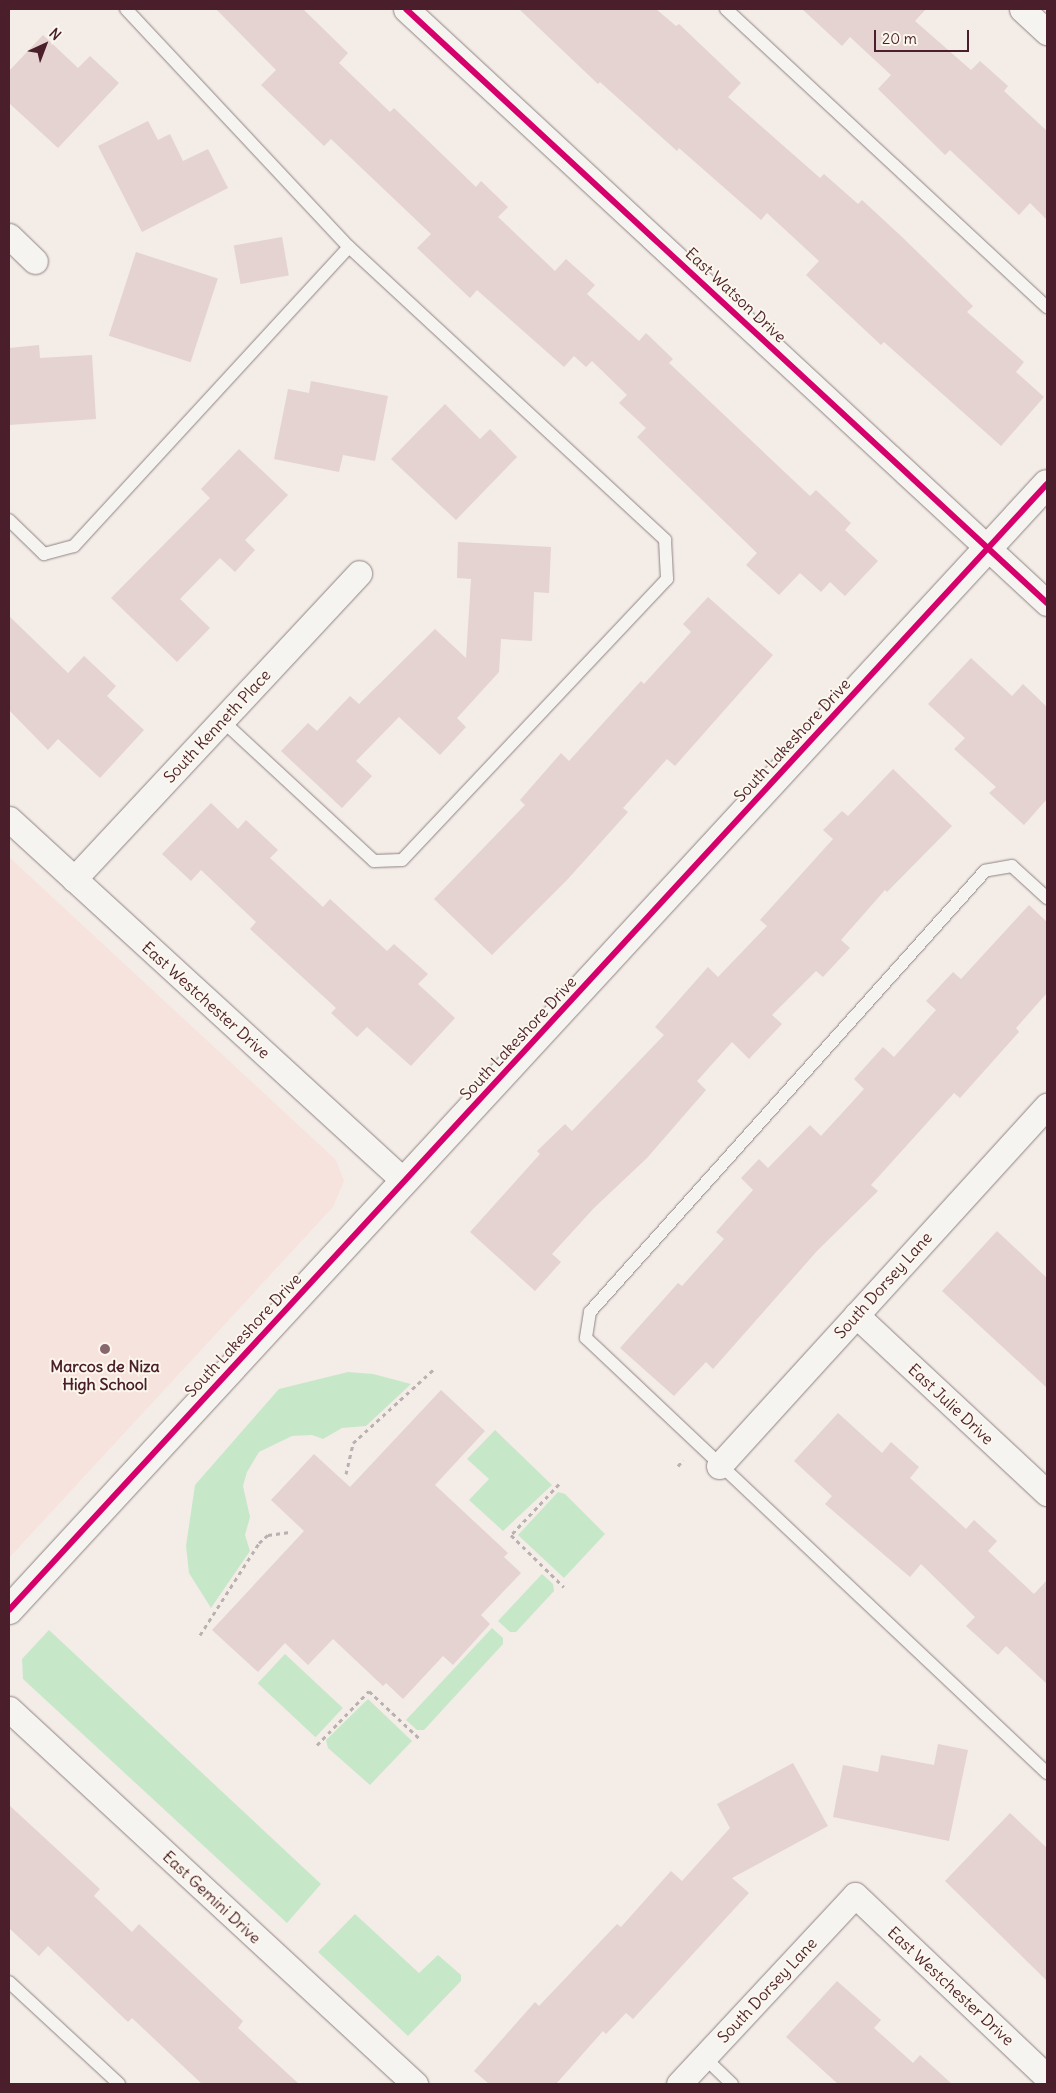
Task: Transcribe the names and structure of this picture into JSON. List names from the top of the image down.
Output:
{
  "streets": {
    "street": [
      "East Watson Drive",
      "South Kenneth Place",
      "South Lakeshore Drive",
      "East Westchester Drive",
      "South Dorsey Lane",
      "East Julie Drive",
      "East Gemini Drive"
    ]
  },
  "crossings": [
    ["East Watson Drive", "South Lakeshore Drive"],
    ["South Kenneth Place", "East Westchester Drive"],
    ["South Lakeshore Drive", "East Westchester Drive"],
    ["East Westchester Drive", "South Dorsey Lane"],
    ["South Dorsey Lane", "East Julie Drive"]
  ],
  "places": ["Marcos de Niza High School"],
  "scale_bar": "20 m",
  "north": "top right"
}
